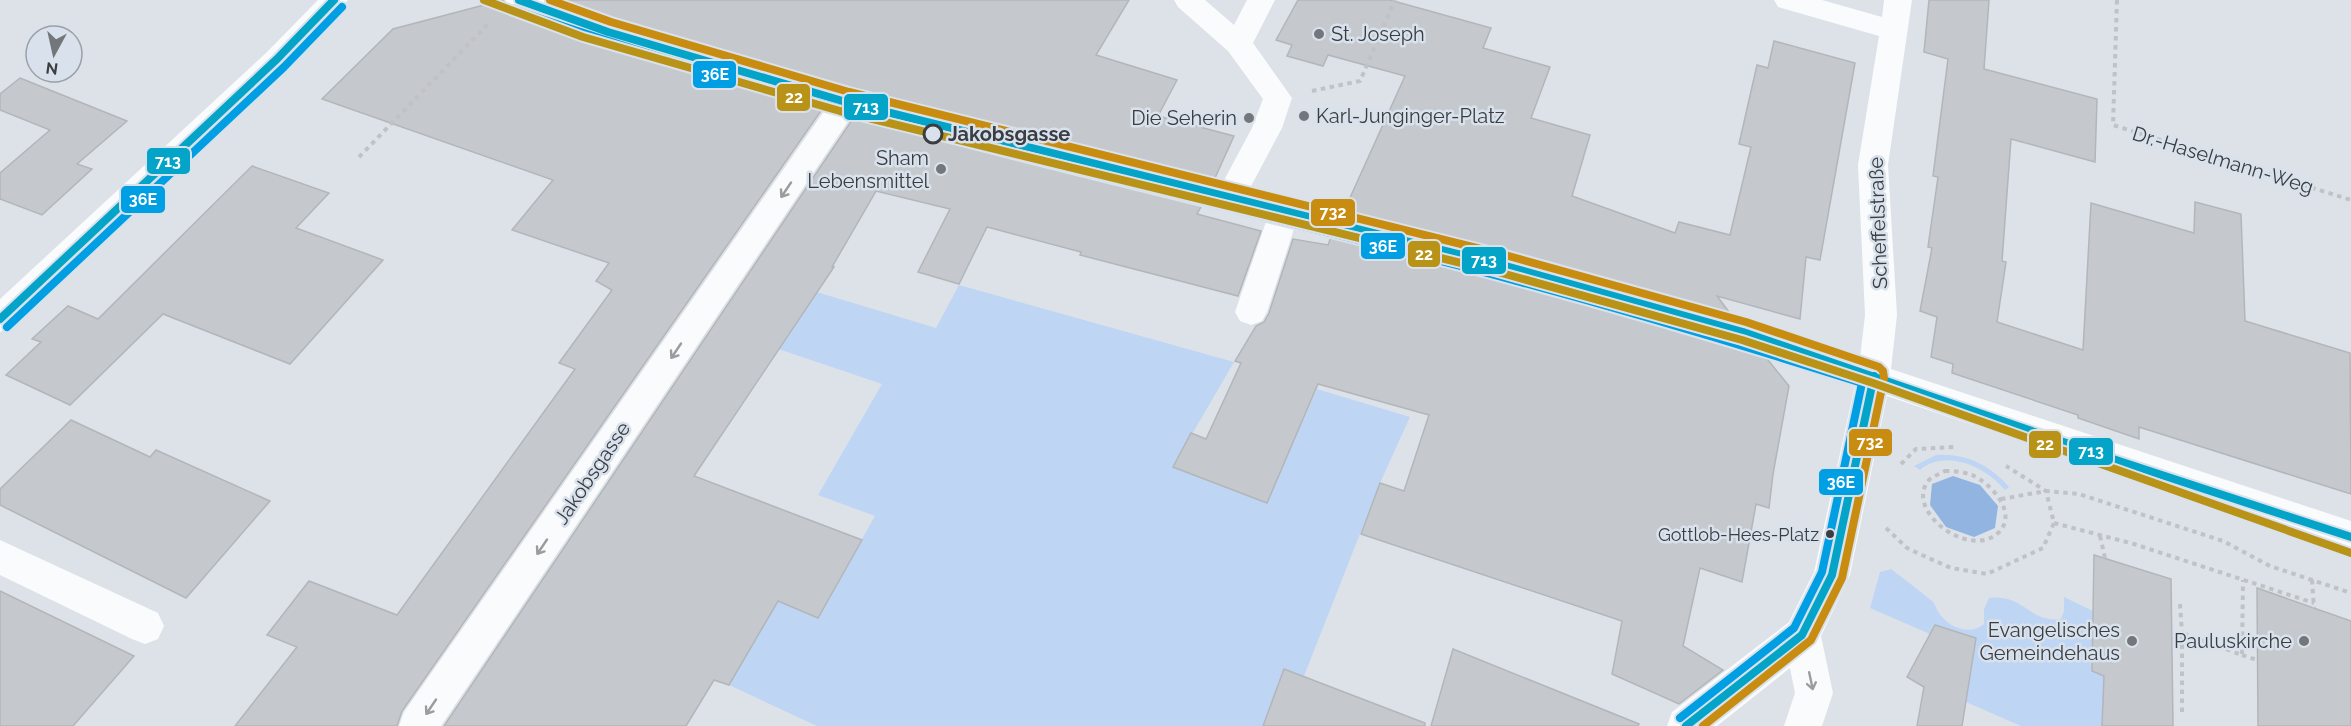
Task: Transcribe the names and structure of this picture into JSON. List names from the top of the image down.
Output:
{
  "streets": {
    "street": ["Scheffelstraße", "Jakobsgasse"],
    "path": ["Dr.-Haselmann-Weg"]
  },
  "one_way": ["Jakobsgasse"],
  "places": [
    "St. Joseph",
    "Karl-Junginger-Platz",
    "Die Seherin",
    "Jakobsgasse",
    "Sham Lebensmittel",
    "Gottlob-Hees-Platz",
    "Evangelisches Gemeindehaus",
    "Pauluskirche"
  ],
  "lines": [
    "transit line 22",
    "transit line 713",
    "transit line 732",
    "transit line 36E"
  ],
  "north": "bottom"
}
